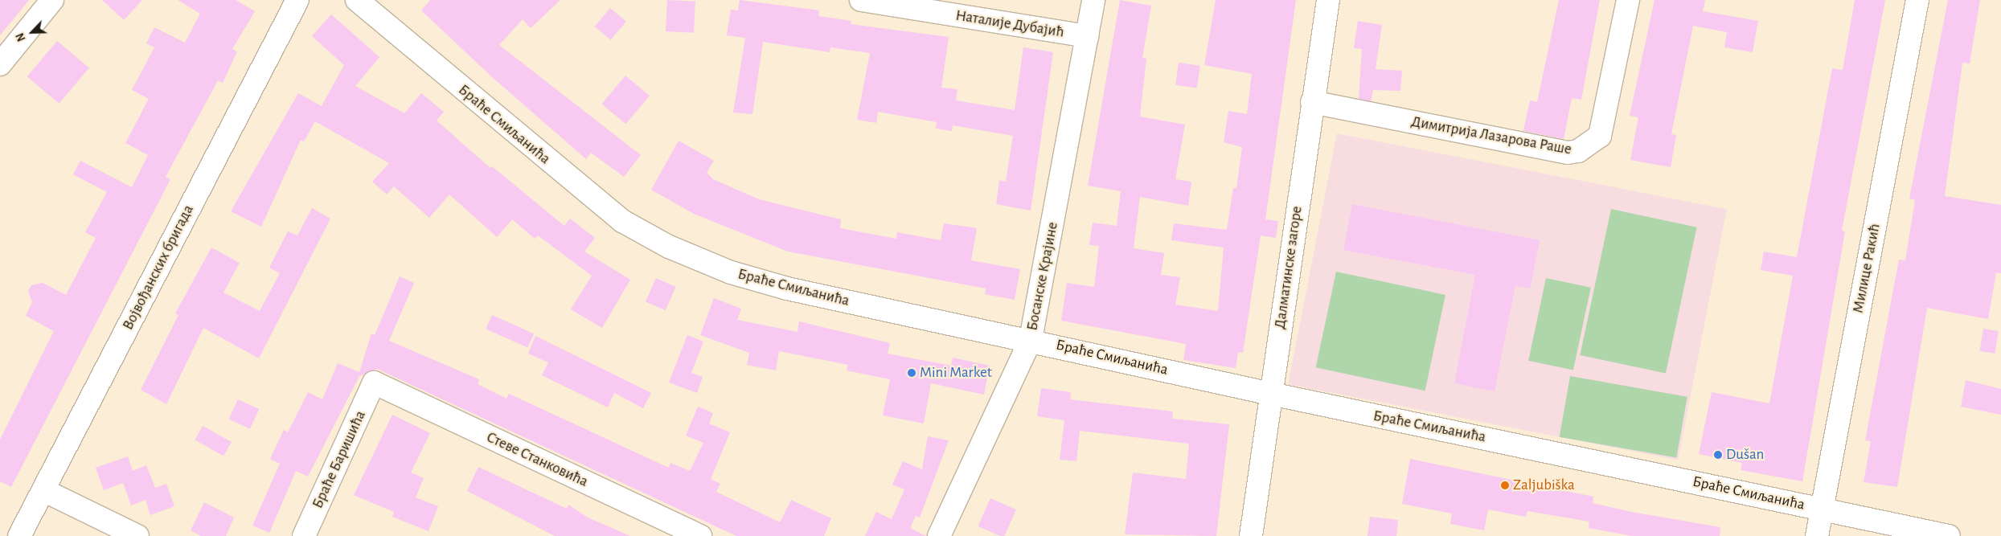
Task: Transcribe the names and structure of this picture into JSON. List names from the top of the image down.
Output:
{
  "streets": {
    "street": [
      "Наталије Дубајић",
      "Браће Смиљанића",
      "Димитрија Лазарова Раше",
      "Војвођанских бригада",
      "Далматинске загоре",
      "Милице Ракић",
      "Босанске Крајине",
      "Браће Баришића",
      "Стеве Станковића"
    ]
  },
  "crossings": [
    ["Наталије Дубајић", "Босанске Крајине"],
    ["Браће Смиљанића", "Далматинске загоре"],
    ["Браће Смиљанића", "Милице Ракић"],
    ["Браће Смиљанића", "Босанске Крајине"],
    ["Димитрија Лазарова Раше", "Далматинске загоре"],
    ["Браће Баришића", "Стеве Станковића"]
  ],
  "places": ["Mini Market", "Dušan", "Zaljubiška"],
  "north": "bottom left"
}
